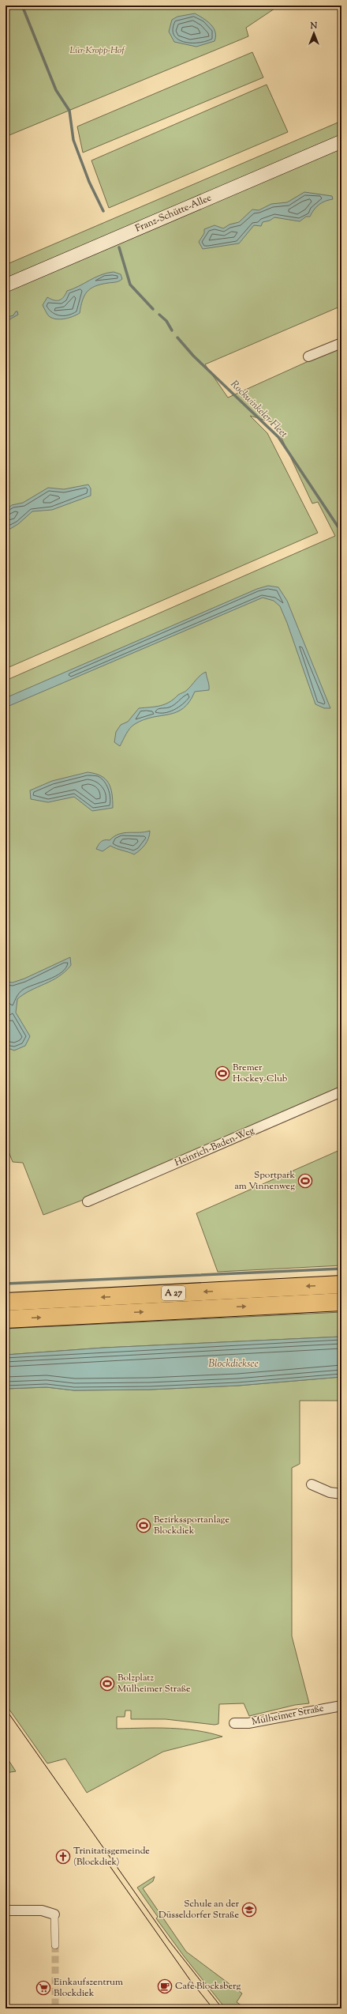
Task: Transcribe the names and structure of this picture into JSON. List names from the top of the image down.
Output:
{
  "streets": {
    "highway": ["A 27"],
    "main road": ["Franz-Schütte-Allee"],
    "street": ["Heinrich-Baden-Weg", "Mülheimer Straße"]
  },
  "water": ["Rockwinkeler Fleet", "Blockdieksee"],
  "parks": ["Lür-Kropp-Hof"],
  "places": {
    "sports": [
      "Bremer Hockey-Club",
      "Sportpark am Vinnenweg",
      "Bezirkssportanlage Blockdiek",
      "Bolzplatz Mülheimer Straße"
    ],
    "church": ["Trinitatisgemeinde (Blockdiek)"],
    "school or university": ["Schule an der Düsseldorfer Straße"],
    "cafe": ["Cafe Blocksberg"],
    "supermarket": ["Einkaufszentrum Blockdiek"]
  },
  "north": "top"
}
